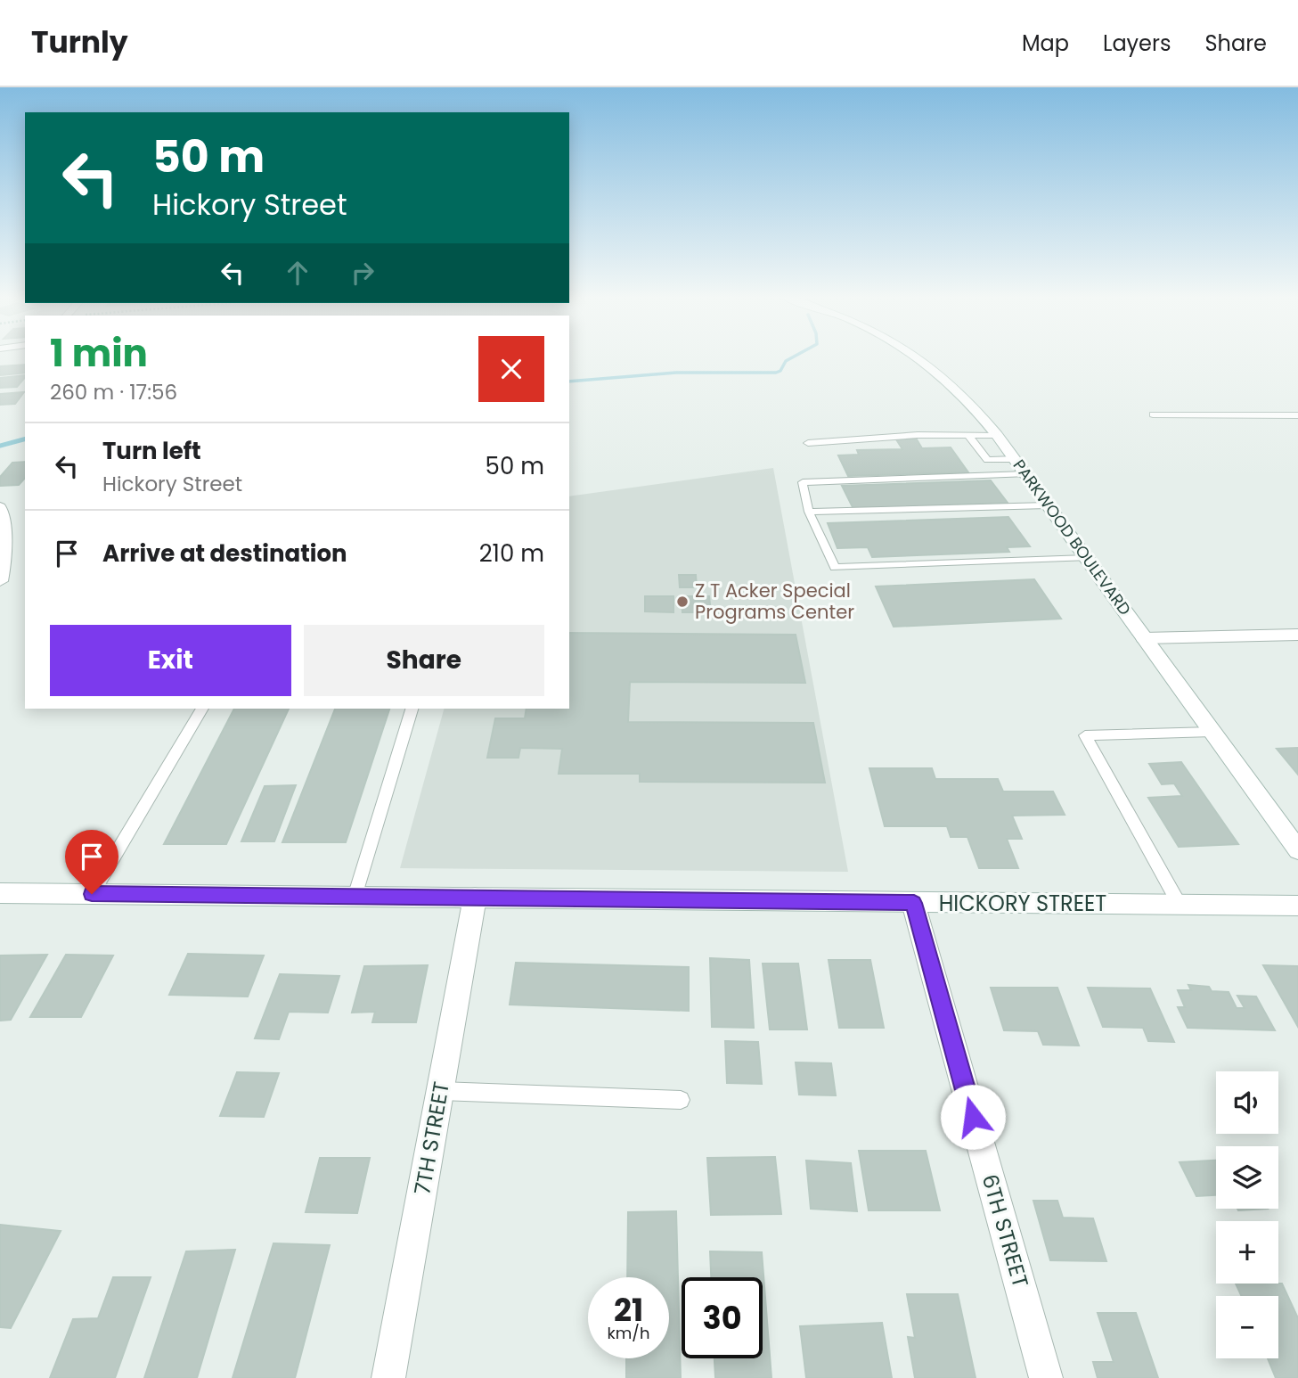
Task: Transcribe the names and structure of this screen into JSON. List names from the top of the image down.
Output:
{
  "streets": {
    "street": [
      "PARKWOOD BOULEVARD",
      "HICKORY STREET",
      "7TH STREET",
      "6TH STREET"
    ]
  },
  "crossings": [
    ["HICKORY STREET", "7TH STREET"],
    ["HICKORY STREET", "6TH STREET"]
  ],
  "places": ["Z T Acker Special Programs Center"],
  "page": {
    "header": "Turnly",
    "nav": ["Map", "Layers", "Share"],
    "turn": ["50 m", "Hickory Street"],
    "heading": ["1 min", "260 m · 17:56"],
    "list": [
      {
        "name": "Turn left",
        "note": "Hickory Street",
        "value": "50 m"
      },
      {
        "name": "Arrive at destination",
        "value": "210 m"
      }
    ],
    "buttons": ["Exit", "Share"],
    "map_buttons": ["+", "−"],
    "speed": "21 km/h",
    "limit": "30"
  }
}
